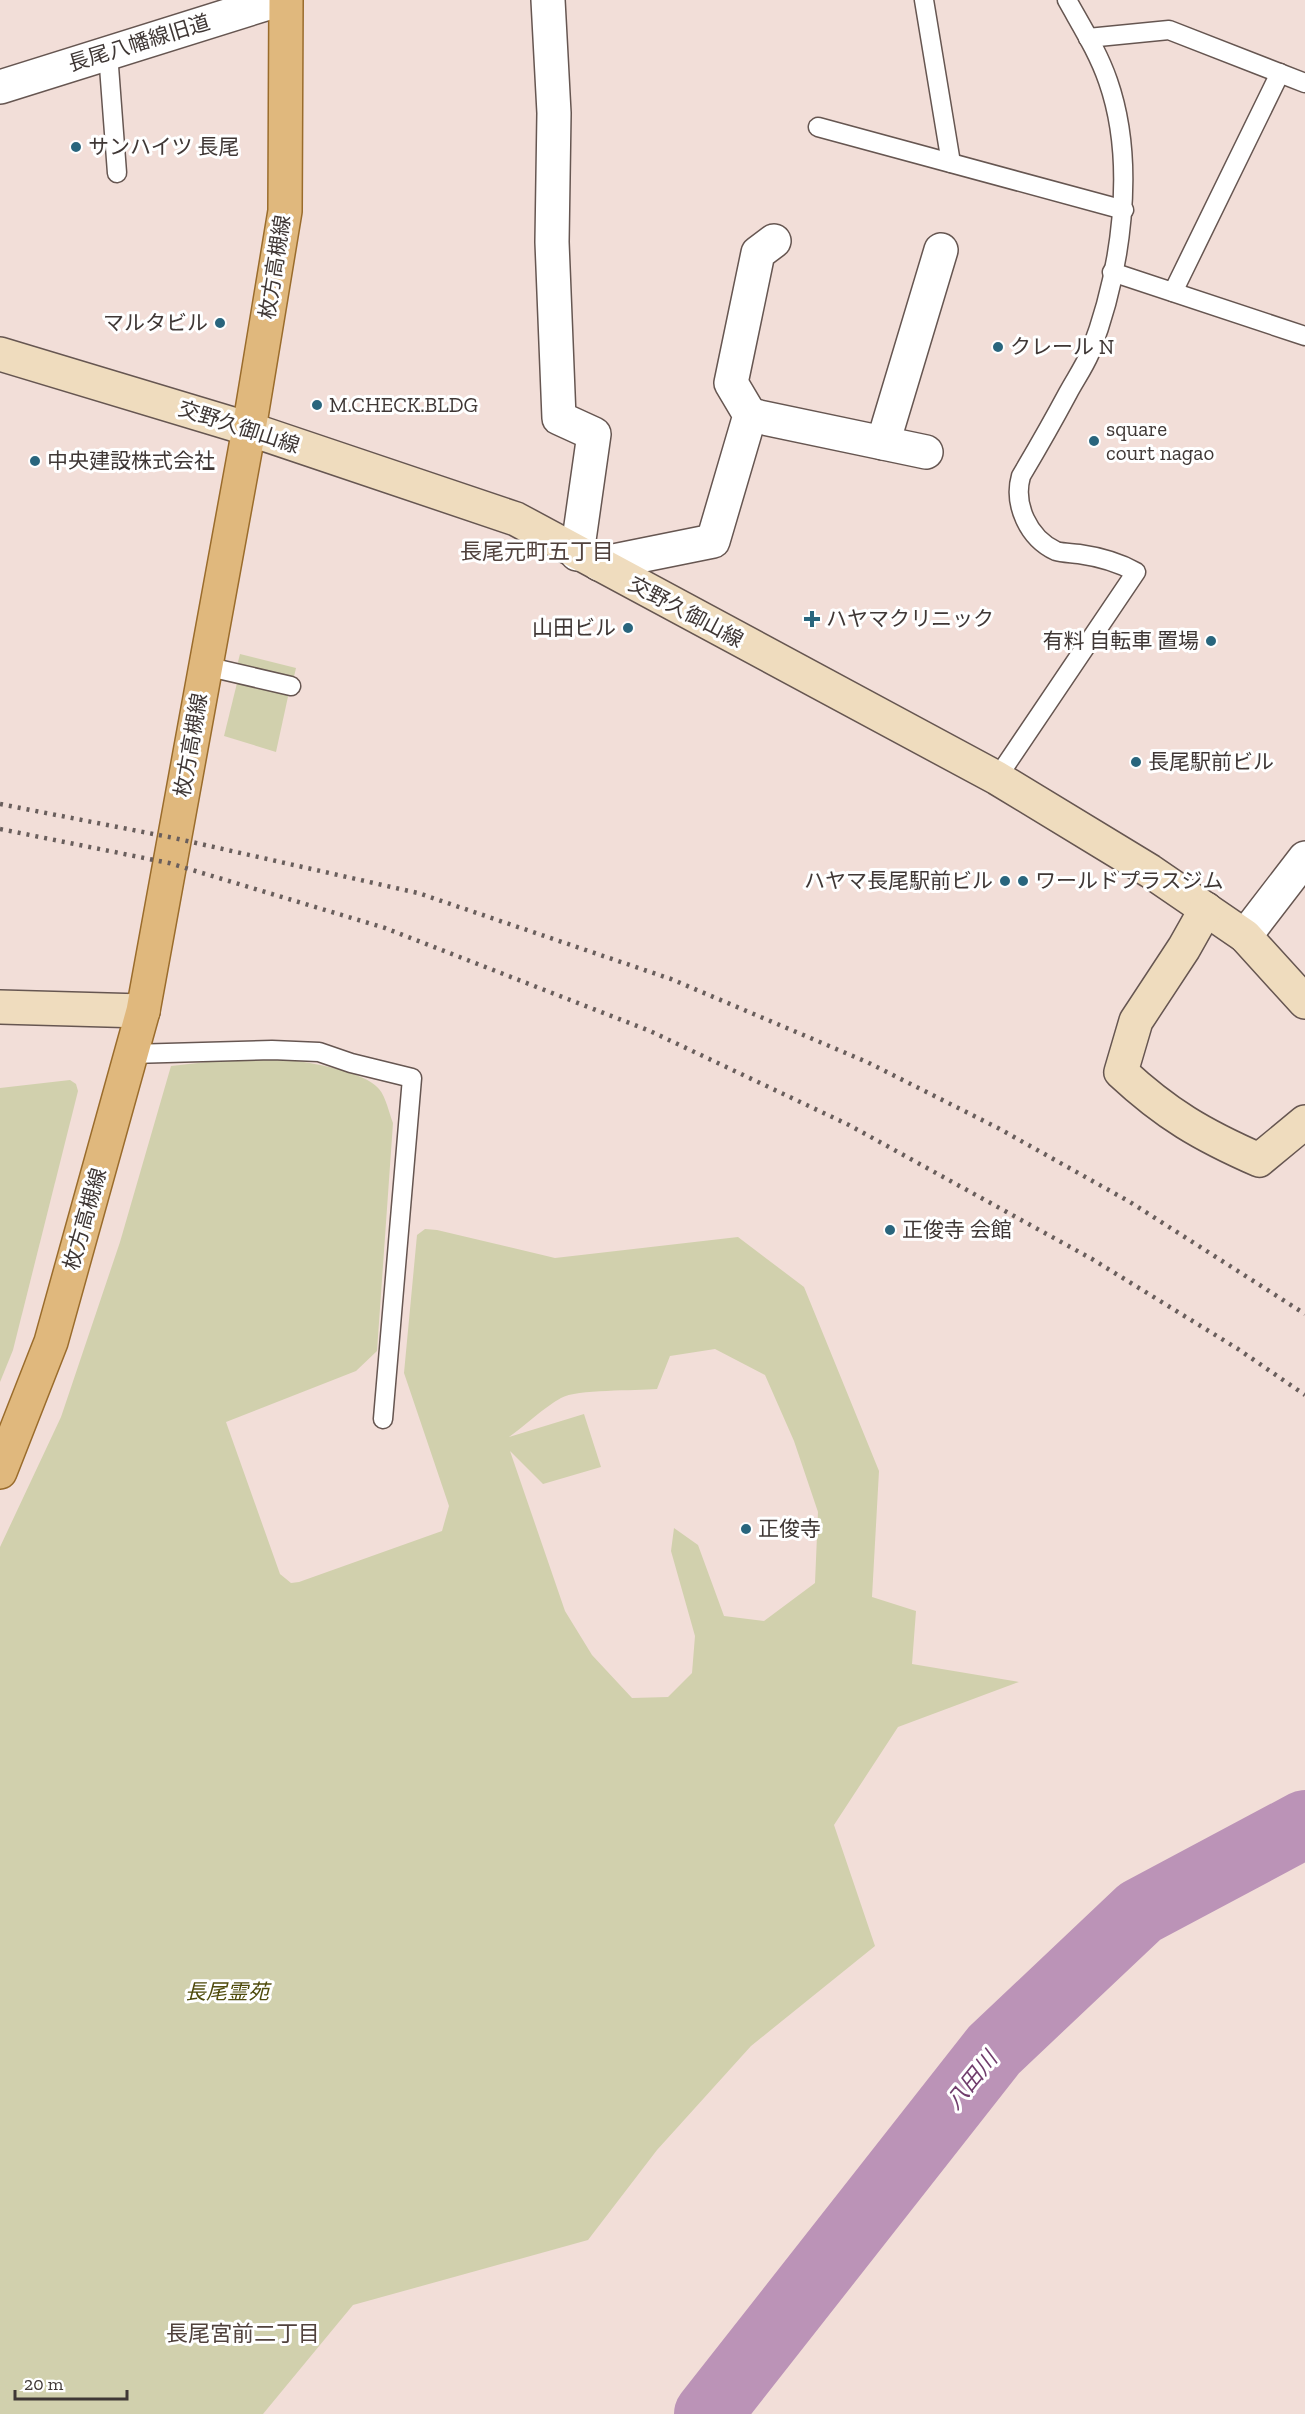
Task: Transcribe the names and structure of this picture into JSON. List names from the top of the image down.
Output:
{
  "streets": {
    "main road": ["枚方高槻線", "交野久御山線"],
    "street": ["長尾八幡線旧道"]
  },
  "crossings": [
    ["枚方高槻線", "交野久御山線"]
  ],
  "districts": ["長尾元町五丁目", "長尾宮前二丁目"],
  "water": ["八田川"],
  "parks": ["長尾霊苑"],
  "places": {
    "other": [
      "サンハイツ 長尾",
      "マルタビル",
      "クレール N",
      "M.CHECK.BLDG",
      "square court nagao",
      "中央建設株式会社",
      "山田ビル",
      "有料 自転車 置場",
      "長尾駅前ビル",
      "ハヤマ長尾駅前ビル",
      "ワールドプラスジム",
      "正俊寺 会館",
      "正俊寺"
    ],
    "health": ["ハヤマクリニック"]
  },
  "scale_bar": "20 m"
}
